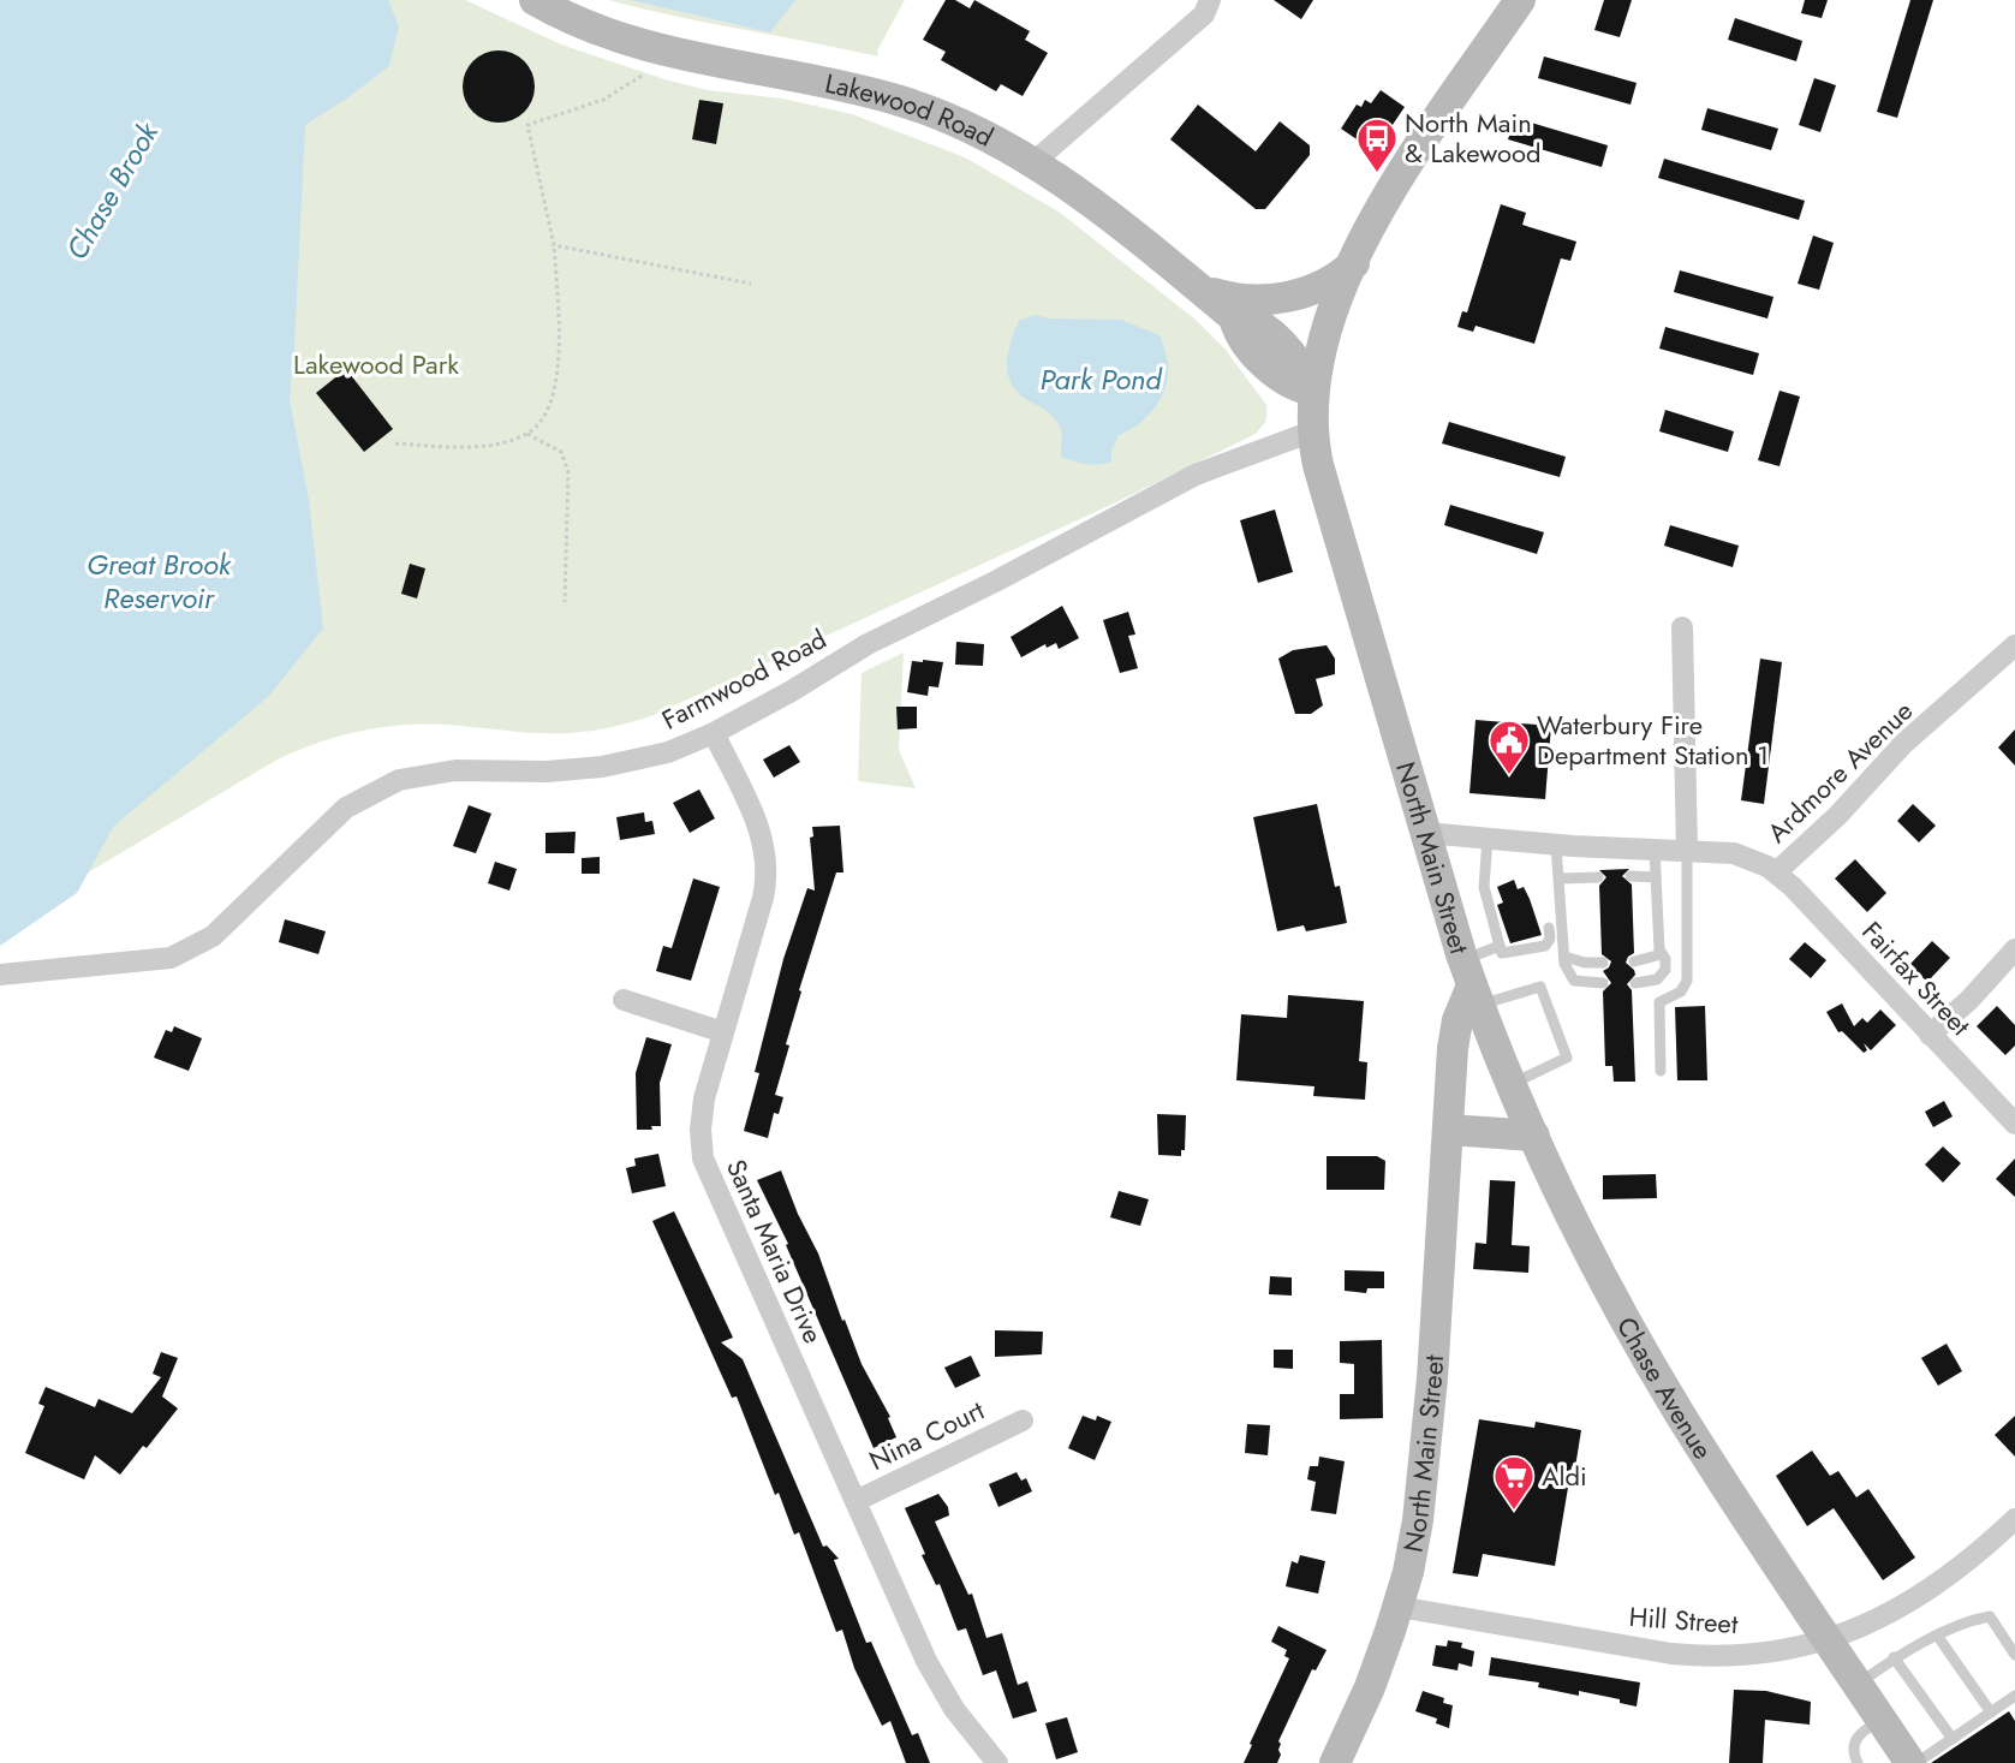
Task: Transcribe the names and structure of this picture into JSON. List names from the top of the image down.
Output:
{
  "streets": {
    "main road": ["Lakewood Road", "North Main Street", "Chase Avenue"],
    "street": [
      "Farmwood Road",
      "Ardmore Avenue",
      "Fairfax Street",
      "Santa Maria Drive",
      "Nina Court",
      "Hill Street"
    ]
  },
  "crossings": [
    ["Lakewood Road", "North Main Street"],
    ["Farmwood Road", "North Main Street"],
    ["Farmwood Road", "Santa Maria Drive"],
    ["Ardmore Avenue", "North Main Street"],
    ["Ardmore Avenue", "Fairfax Street"],
    ["North Main Street", "Chase Avenue"],
    ["North Main Street", "Hill Street"],
    ["Santa Maria Drive", "Nina Court"],
    ["Chase Avenue", "Hill Street"]
  ],
  "water": ["Chase Brook", "Park Pond", "Great Brook Reservoir"],
  "parks": ["Lakewood Park"],
  "places": {
    "bus stop": ["North Main & Lakewood"],
    "public building": ["Waterbury Fire Department Station 1"],
    "supermarket": ["Aldi"]
  }
}
